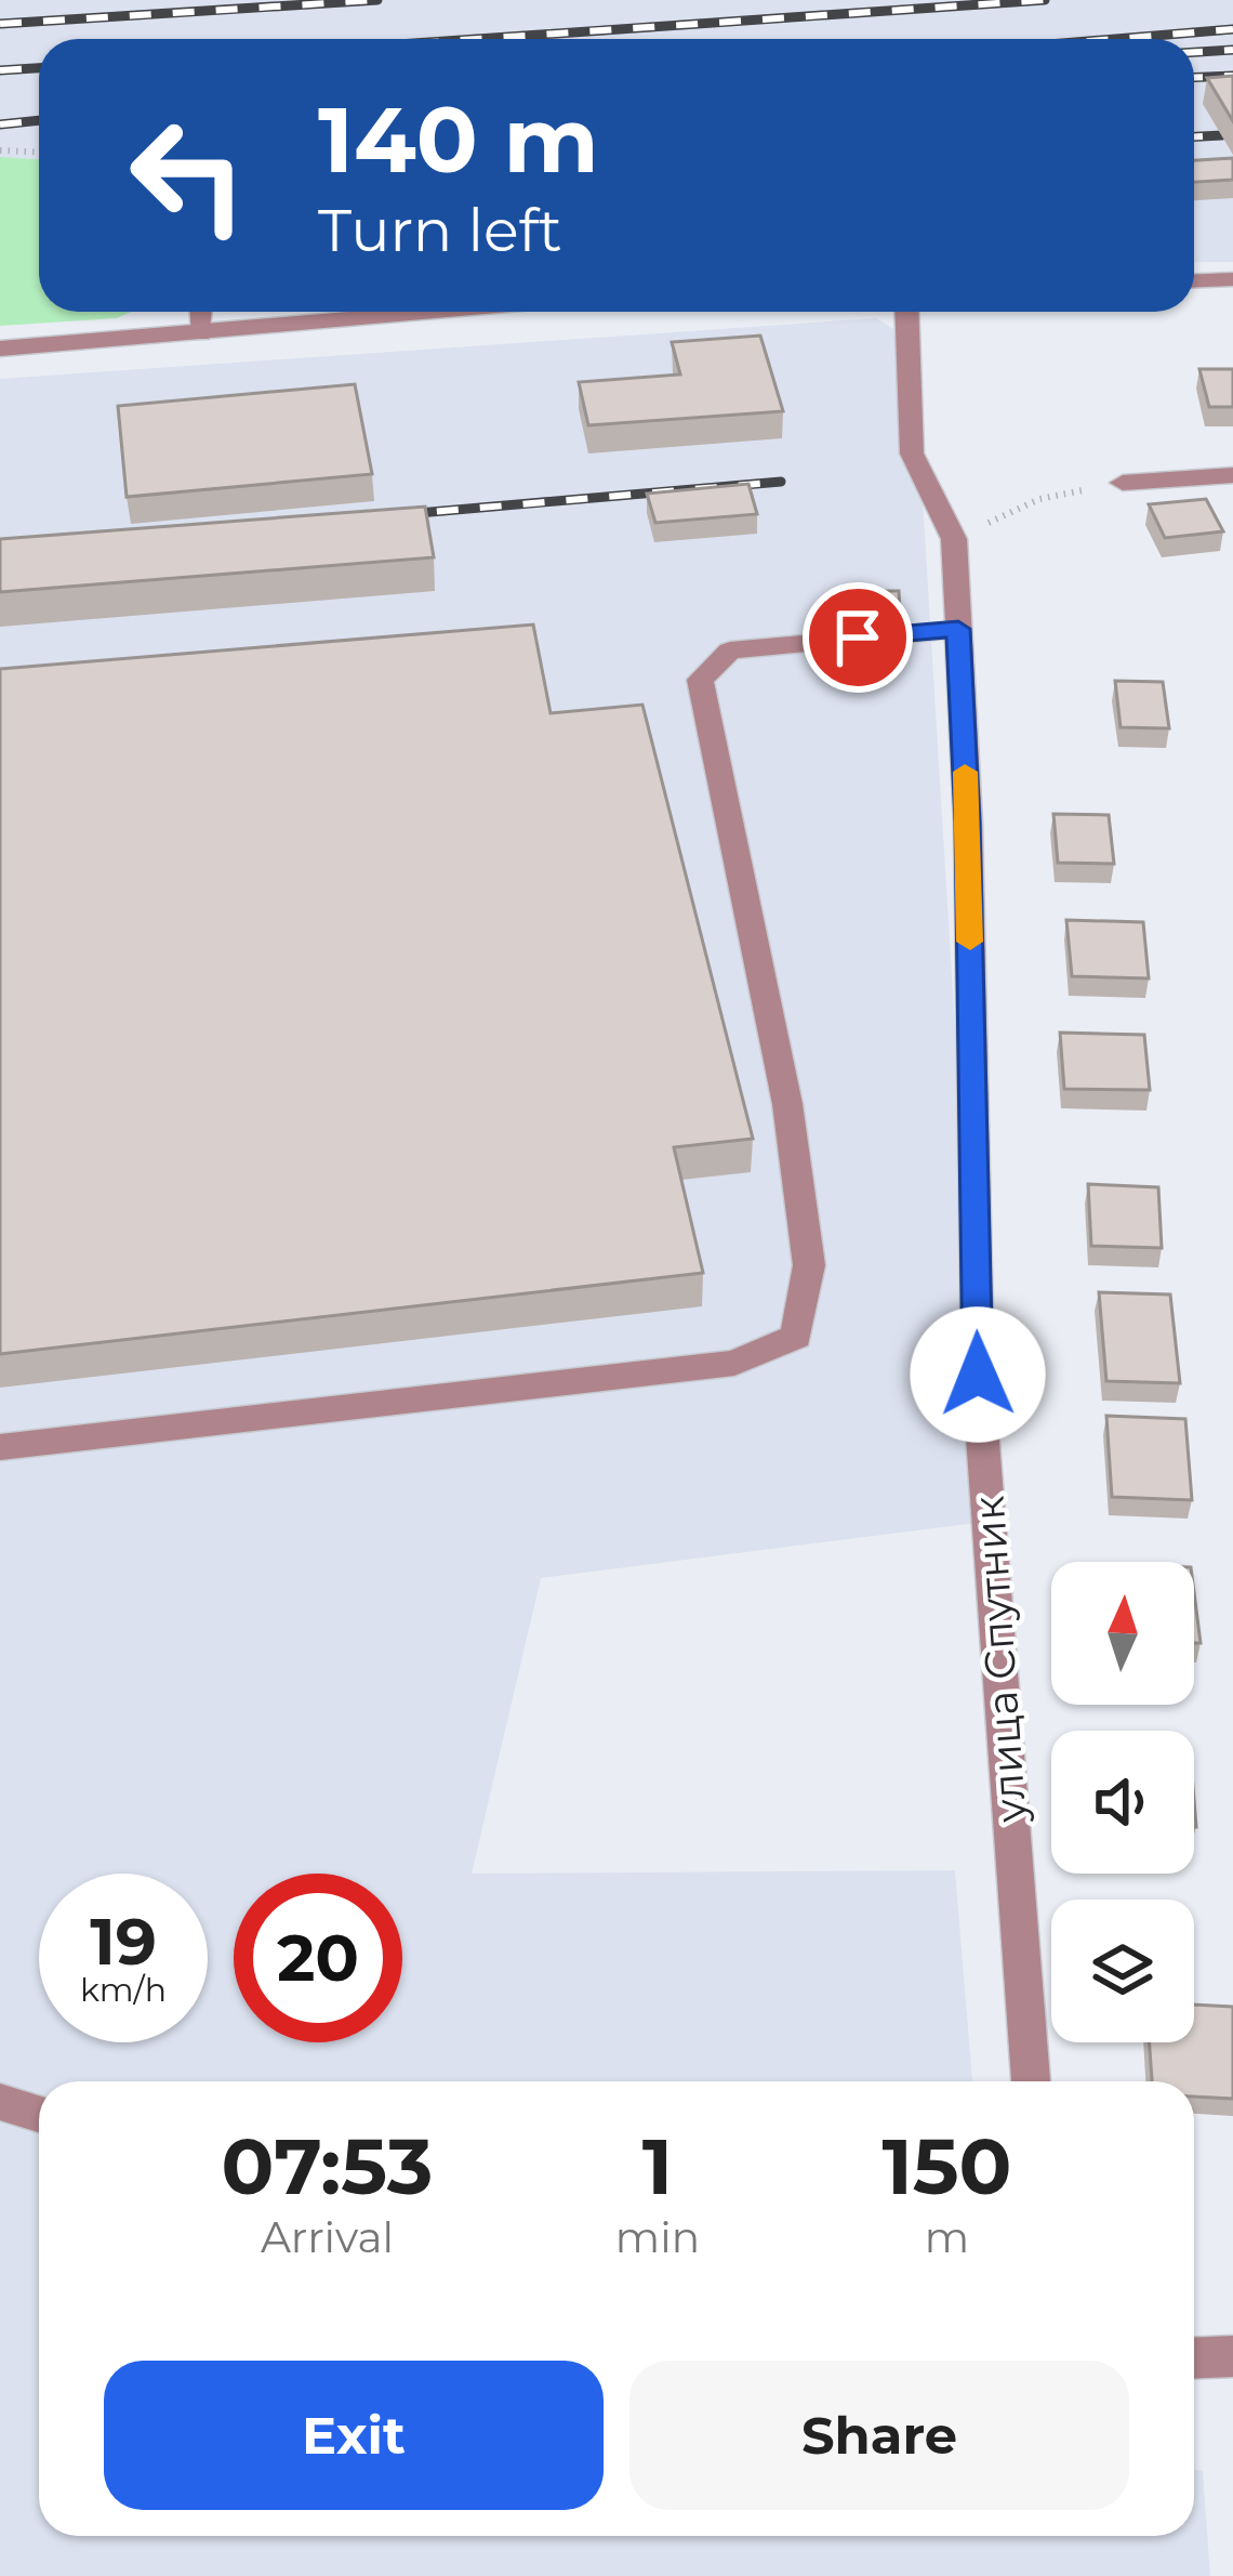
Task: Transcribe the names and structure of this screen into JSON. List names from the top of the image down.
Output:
{
  "streets": {
    "street": ["улица Спутник"]
  },
  "north": "top",
  "page": {
    "turn": ["140 m", "Turn left"],
    "speed": "19 km/h",
    "limit": "20",
    "eta": [
      "07:53",
      "Arrival",
      "1",
      "min",
      "150",
      "m"
    ],
    "buttons": ["Exit", "Share"]
  }
}
